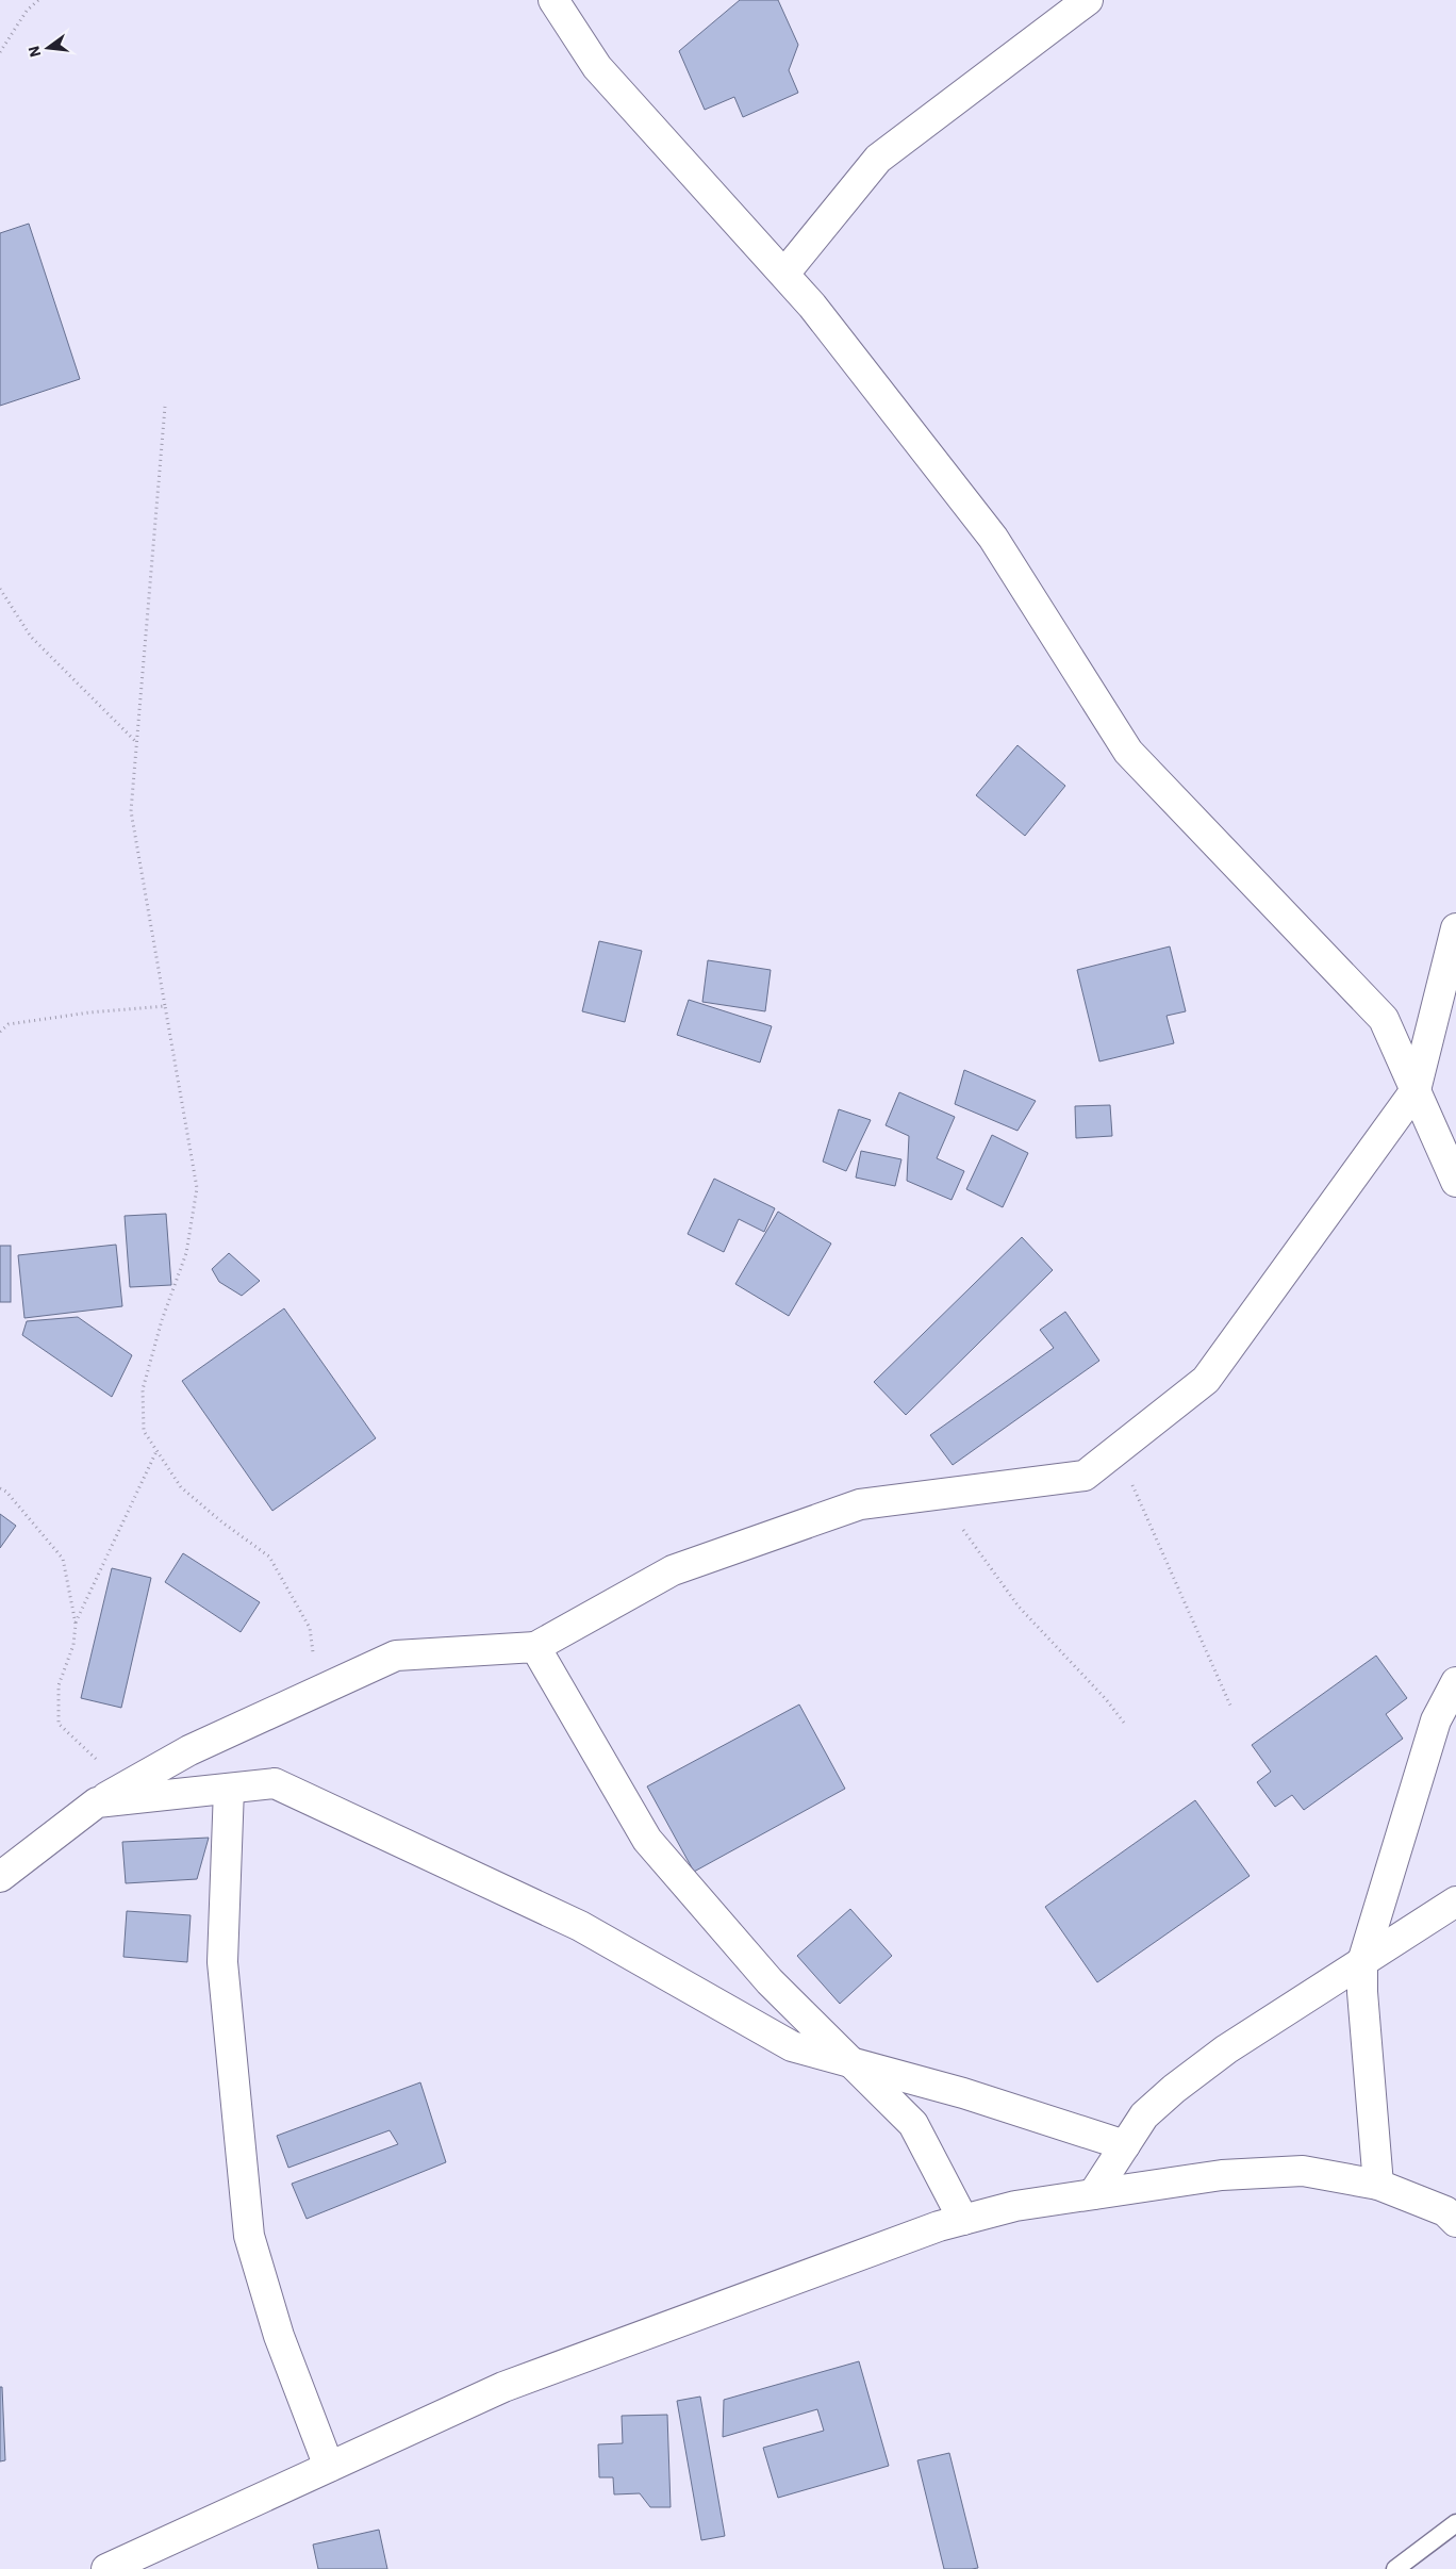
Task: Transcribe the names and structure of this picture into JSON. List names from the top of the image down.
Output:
{
  "north": "left"
}
